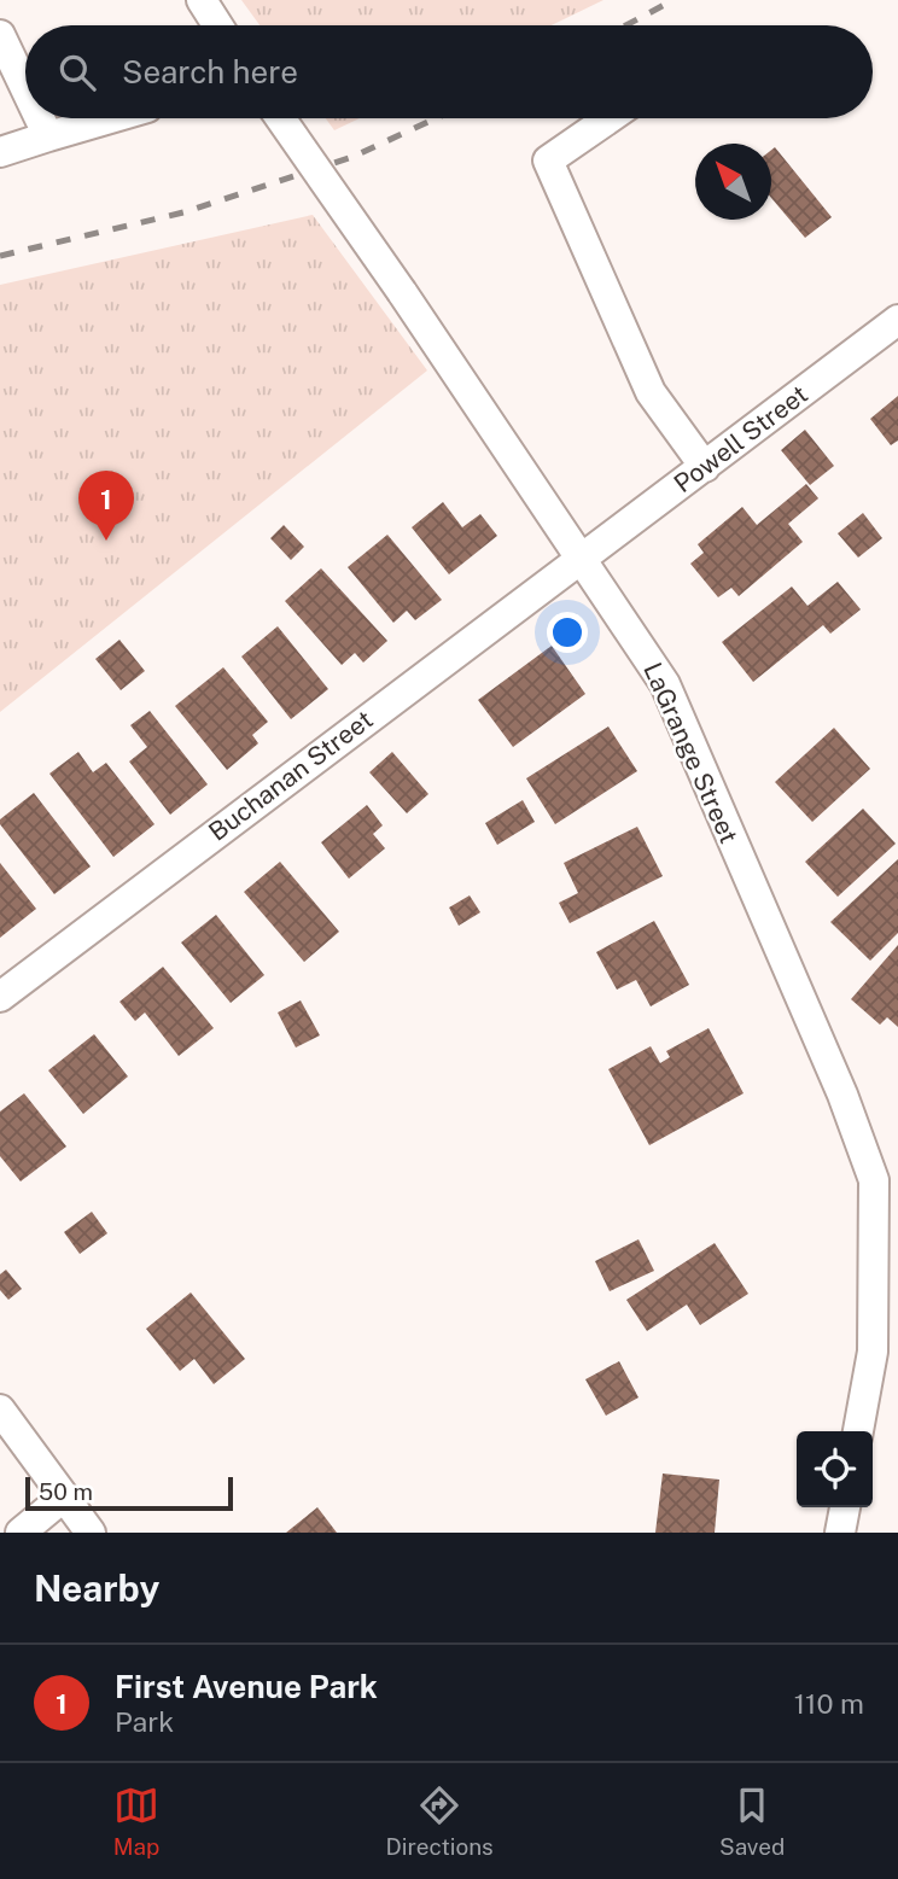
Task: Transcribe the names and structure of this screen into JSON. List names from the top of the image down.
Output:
{
  "streets": {
    "street": ["Powell Street", "LaGrange Street", "Buchanan Street"]
  },
  "crossings": [
    ["Powell Street", "LaGrange Street"],
    ["Powell Street", "Buchanan Street"],
    ["LaGrange Street", "Buchanan Street"]
  ],
  "scale_bar": "50 m",
  "north": "top left",
  "page": {
    "search": "Search here",
    "pins": "1",
    "scale": "50 m",
    "heading": "Nearby",
    "list": [
      {
        "mark": "1",
        "name": "First Avenue Park",
        "note": "Park",
        "value": "110 m"
      }
    ],
    "nav": ["Map", "Directions", "Saved"]
  }
}
